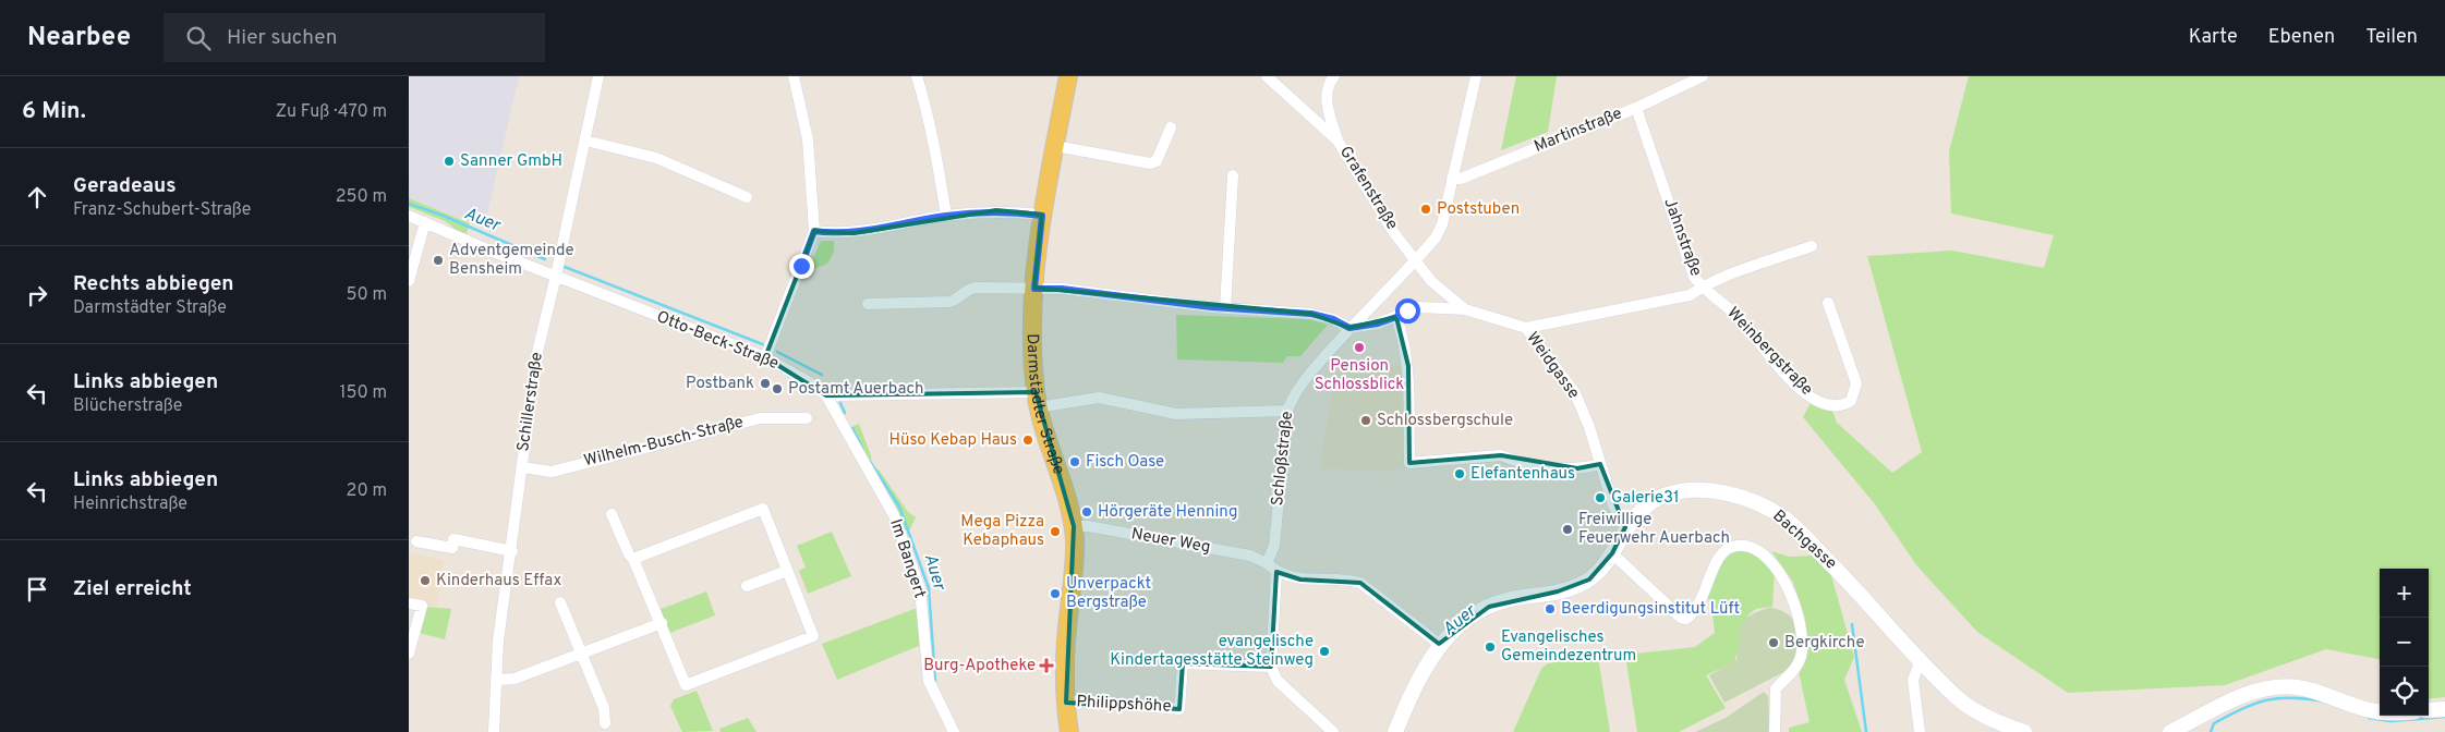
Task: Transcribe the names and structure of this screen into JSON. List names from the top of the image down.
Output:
{
  "streets": {
    "main road": ["Darmstädter Straße", "Bachgasse"],
    "street": [
      "Martinstraße",
      "Grafenstraße",
      "Jahnstraße",
      "Otto-Beck-Straße",
      "Weinbergstraße",
      "Weidgasse",
      "Schillerstraße",
      "Wilhelm-Busch-Straße",
      "Schloßstraße",
      "Neuer Weg",
      "Im Bangert",
      "Philippshöhe"
    ]
  },
  "crossings": [
    ["Martinstraße", "Jahnstraße"],
    ["Martinstraße", "Schloßstraße"],
    ["Grafenstraße", "Weidgasse"],
    ["Grafenstraße", "Schloßstraße"],
    ["Jahnstraße", "Weinbergstraße"],
    ["Otto-Beck-Straße", "Schillerstraße"],
    ["Otto-Beck-Straße", "Im Bangert"],
    ["Weidgasse", "Schloßstraße"],
    ["Weidgasse", "Bachgasse"],
    ["Schillerstraße", "Wilhelm-Busch-Straße"],
    ["Darmstädter Straße", "Neuer Weg"],
    ["Darmstädter Straße", "Philippshöhe"],
    ["Schloßstraße", "Neuer Weg"]
  ],
  "water": ["Auer"],
  "places": {
    "other": [
      "Sanner GmbH",
      "Poststuben",
      "Adventgemeinde Bensheim",
      "Pension Schlossblick",
      "Postbank",
      "Postamt Auerbach",
      "Schlossbergschule",
      "Hüso Kebap Haus",
      "Fisch Oase",
      "Elefantenhaus",
      "Galerie31",
      "Hörgeräte Henning",
      "Freiwillige Feuerwehr Auerbach",
      "Mega Pizza Kebaphaus",
      "Kinderhaus Effax",
      "Unverpackt Bergstraße",
      "Beerdigungsinstitut Lüft",
      "Bergkirche",
      "Evangelisches Gemeindezentrum",
      "evangelische Kindertagesstätte Steinweg"
    ],
    "health": ["Burg-Apotheke"]
  },
  "page": {
    "header": "Nearbee",
    "search": "Hier suchen",
    "nav": ["Karte", "Ebenen", "Teilen"],
    "heading": ["6 Min.", "Zu Fuß · 470 m"],
    "list": [
      ["Geradeaus", "Franz-Schubert-Straße", "250 m"],
      ["Rechts abbiegen", "Darmstädter Straße", "50 m"],
      ["Links abbiegen", "Blücherstraße", "150 m"],
      ["Links abbiegen", "Heinrichstraße", "20 m"],
      "Ziel erreicht"
    ],
    "map_buttons": ["+", "−"]
  }
}
